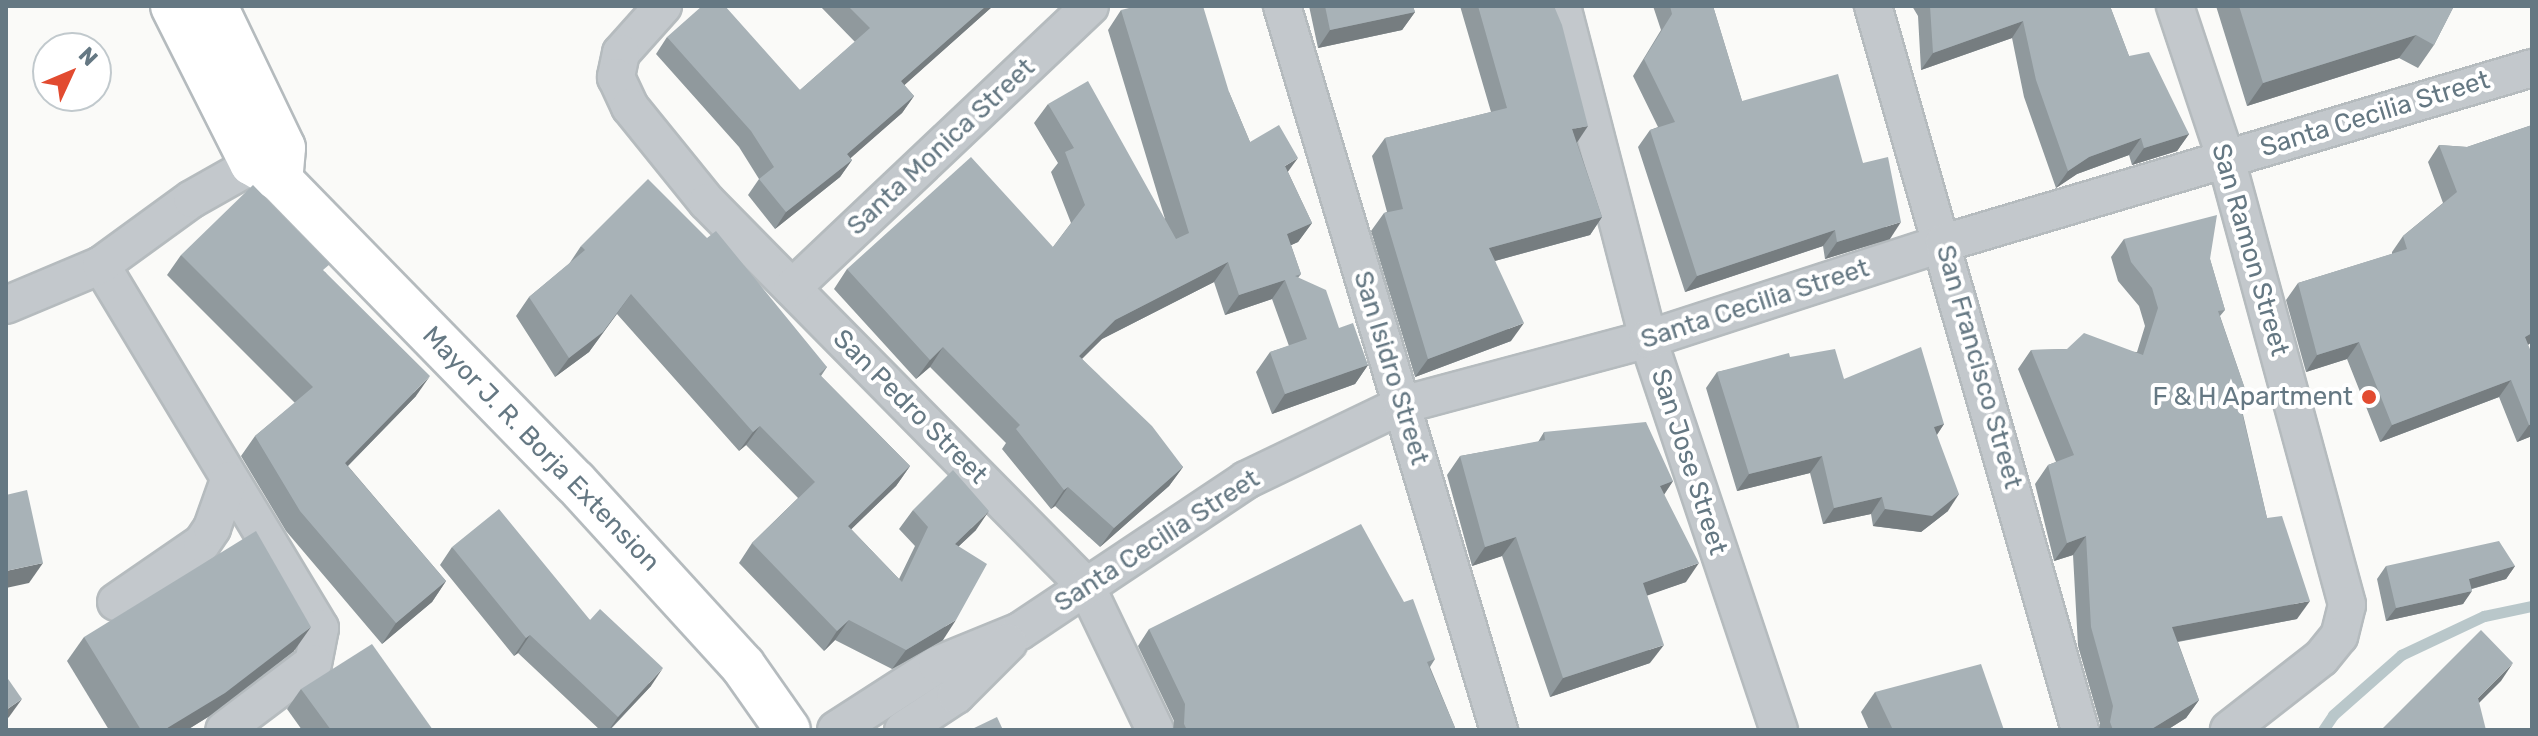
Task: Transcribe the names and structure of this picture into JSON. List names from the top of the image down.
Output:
{
  "streets": {
    "main road": ["Mayor J. R. Borja Extension"],
    "street": [
      "Santa Cecilia Street",
      "Santa Monica Street",
      "San Ramon Street",
      "San Francisco Street",
      "San Isidro Street",
      "San Pedro Street",
      "San Jose Street"
    ]
  },
  "crossings": [
    ["Santa Cecilia Street", "San Ramon Street"],
    ["Santa Cecilia Street", "San Francisco Street"],
    ["Santa Cecilia Street", "San Isidro Street"],
    ["Santa Cecilia Street", "San Pedro Street"],
    ["Santa Cecilia Street", "San Jose Street"],
    ["Santa Monica Street", "San Pedro Street"]
  ],
  "places": ["F & H Apartment"],
  "north": "top right"
}
